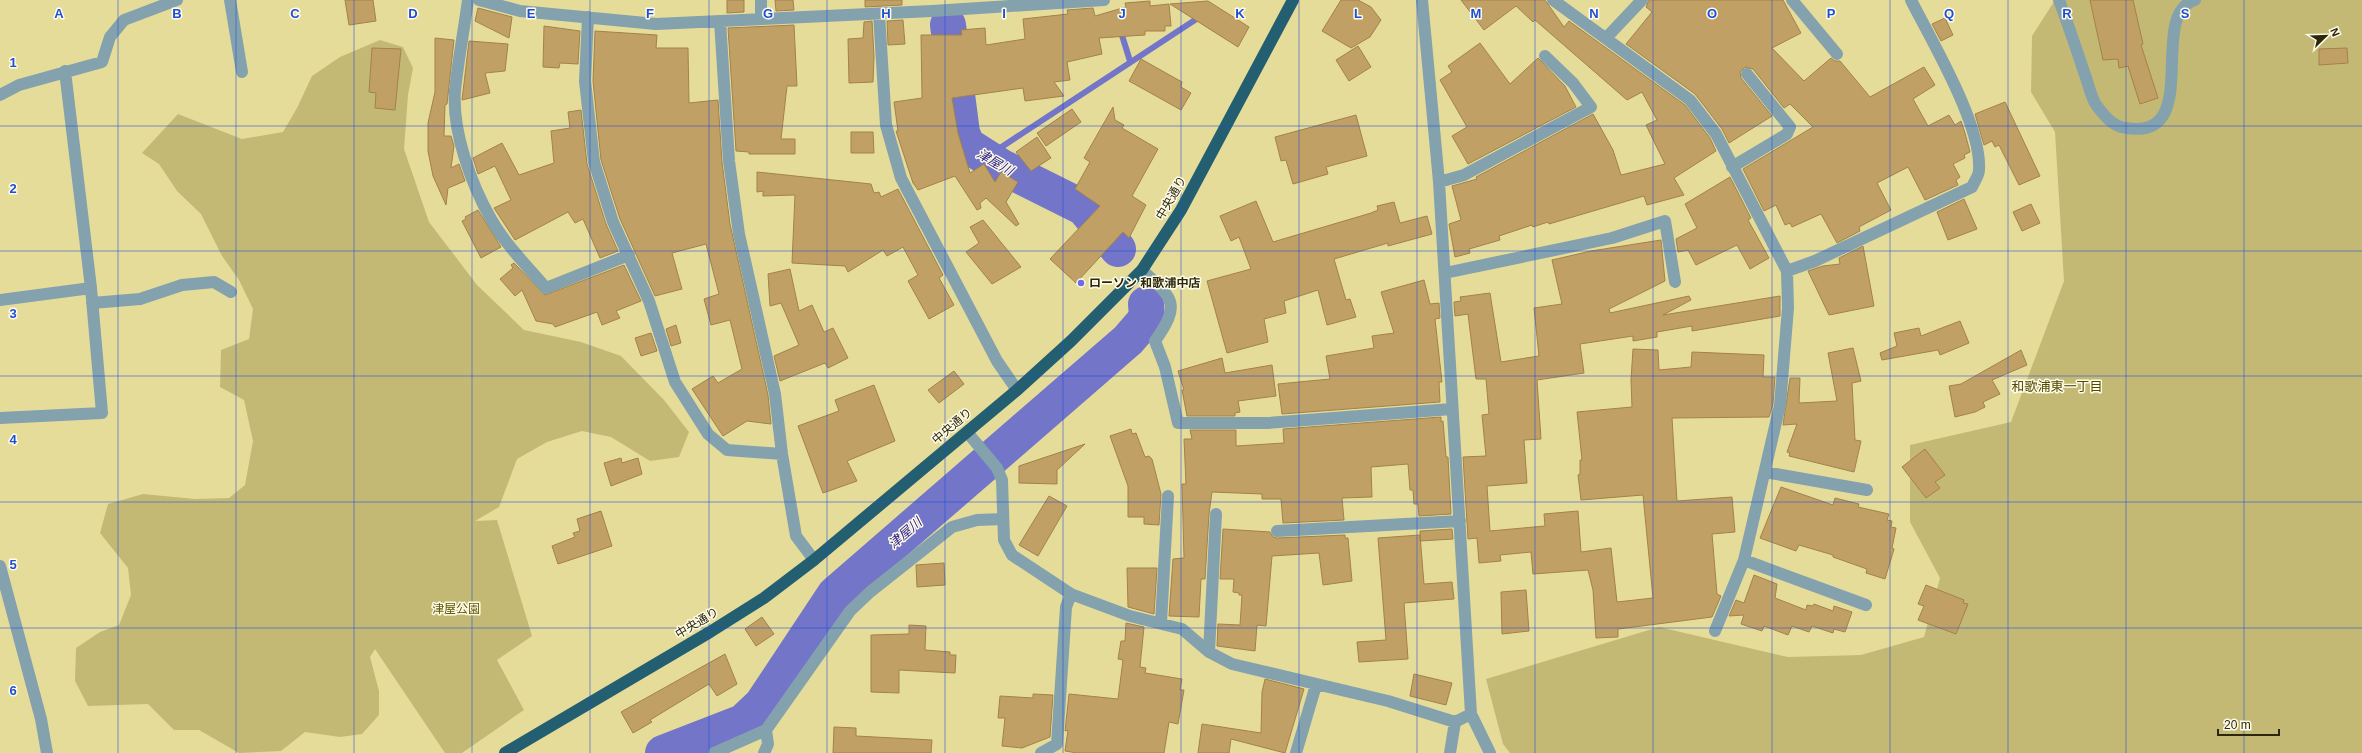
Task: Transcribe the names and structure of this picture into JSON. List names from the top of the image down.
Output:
{
  "streets": {
    "highway": ["中央通り"]
  },
  "districts": ["和歌浦東一丁目"],
  "water": ["津屋川"],
  "parks": ["津屋公園"],
  "places": ["ローソン 和歌浦中店"],
  "scale_bar": "20 m",
  "north": "top right",
  "grid": {
    "columns": [
      "A",
      "B",
      "C",
      "D",
      "E",
      "F",
      "G",
      "H",
      "I",
      "J",
      "K",
      "L",
      "M",
      "N",
      "O",
      "P",
      "Q",
      "R",
      "S"
    ],
    "rows": [
      "1",
      "2",
      "3",
      "4",
      "5",
      "6"
    ]
  }
}
